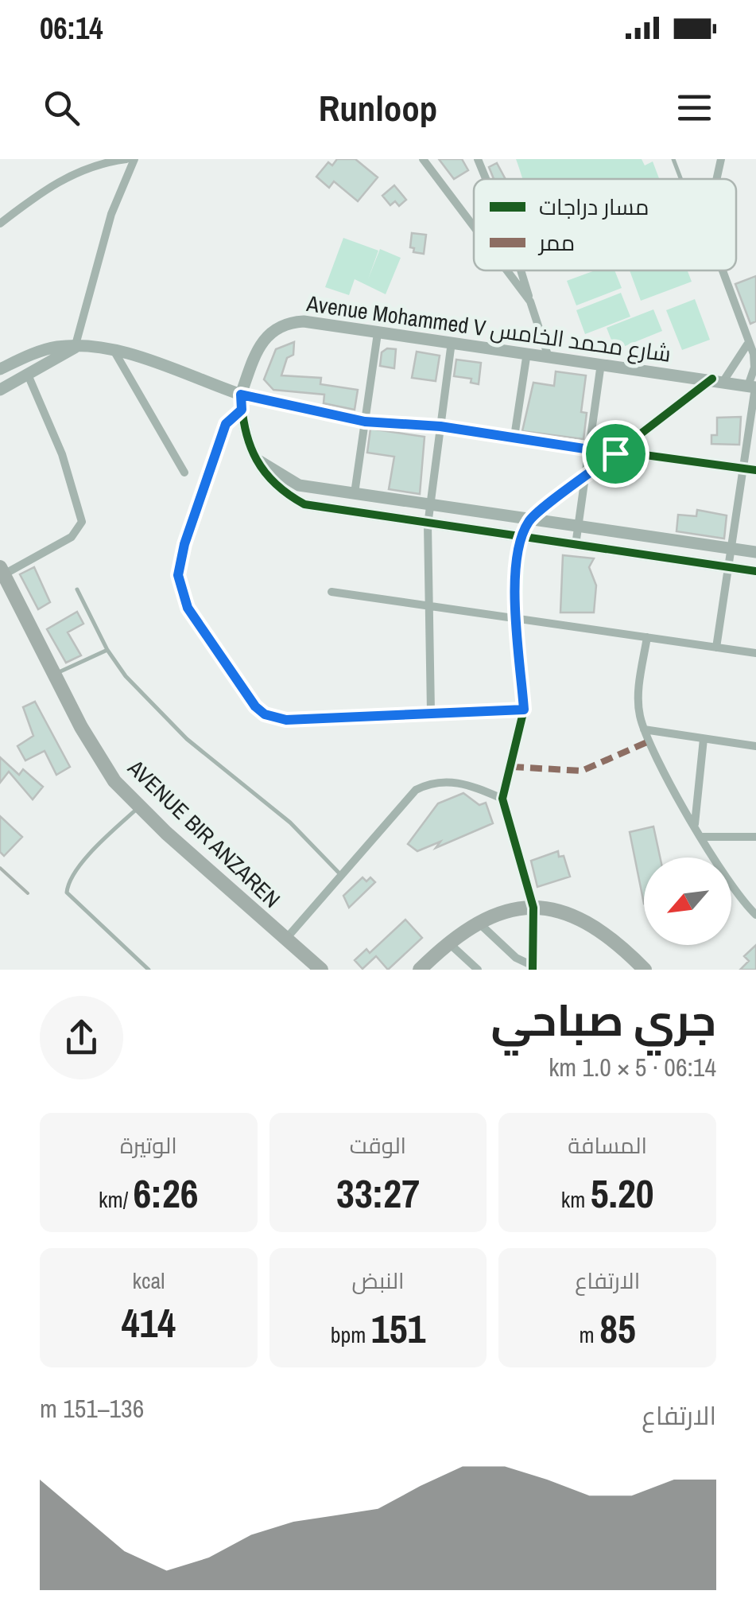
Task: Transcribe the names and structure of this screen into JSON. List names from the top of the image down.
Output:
{
  "streets": {
    "main road": ["AVENUE BIR ANZAREN"],
    "street": ["Avenue Mohammed V شارع محمد الخامس"]
  },
  "legend": ["مسار دراجات", "ممر"],
  "north": "bottom left",
  "page": {
    "status": "06:14",
    "header": "Runloop",
    "heading": ["جري صباحي", "06:14 · 5 × 1.0 km"],
    "stats": [
      ["المسافة", "5.20 km"],
      ["الوقت", "33:27"],
      ["الوتيرة", "6:26 /km"],
      ["الارتفاع", "85 m"],
      ["النبض", "151 bpm"],
      ["kcal", "414"]
    ],
    "chart": ["الارتفاع", "136–151 m"]
  }
}
